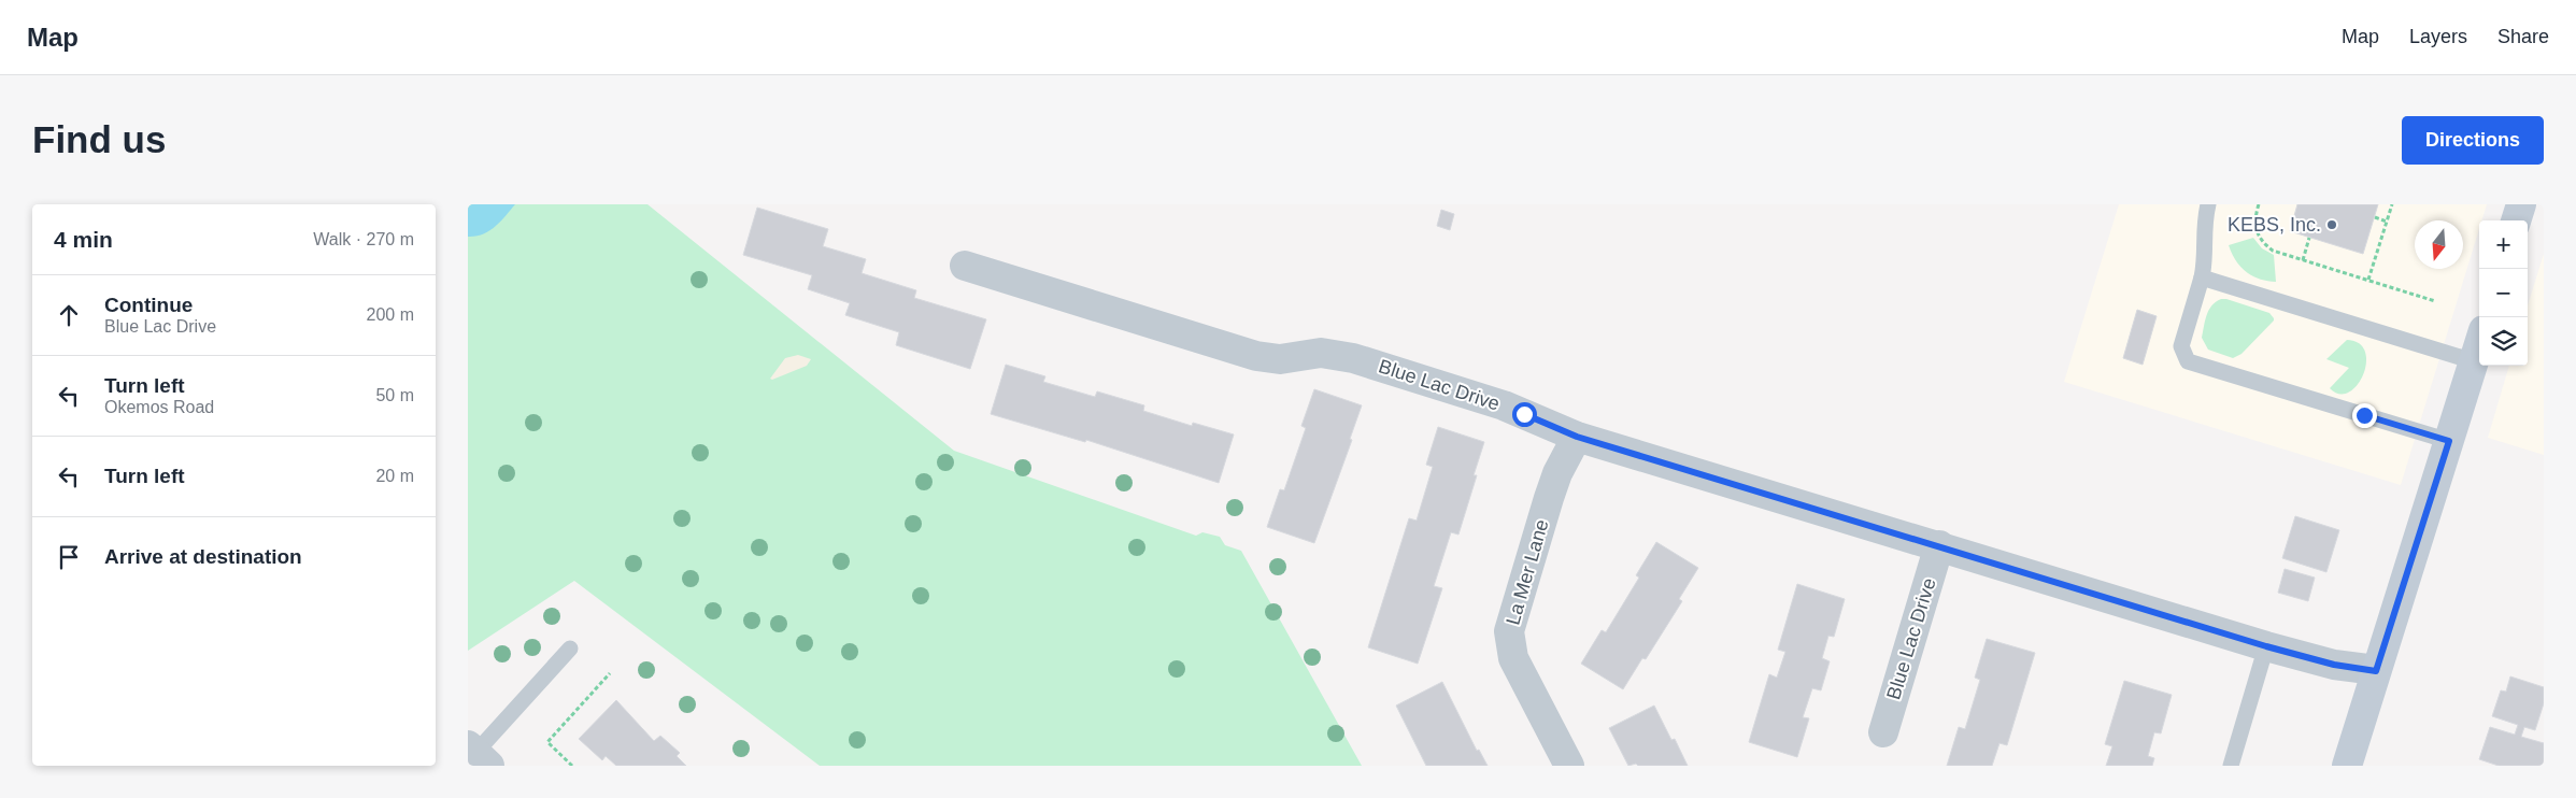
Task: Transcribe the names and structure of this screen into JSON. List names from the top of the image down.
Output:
{
  "streets": {
    "street": ["Blue Lac Drive", "La Mer Lane"]
  },
  "crossings": [
    ["Blue Lac Drive", "La Mer Lane"]
  ],
  "places": ["KEBS, Inc."],
  "north": "bottom",
  "page": {
    "header": "Map",
    "nav": ["Map", "Layers", "Share"],
    "buttons": "Directions",
    "title": "Find us",
    "heading": ["4 min", "Walk · 270 m"],
    "map_buttons": ["+", "−"],
    "list": [
      ["Continue", "Blue Lac Drive", "200 m"],
      ["Turn left", "Okemos Road", "50 m"],
      ["Turn left", "20 m"],
      "Arrive at destination"
    ]
  }
}
